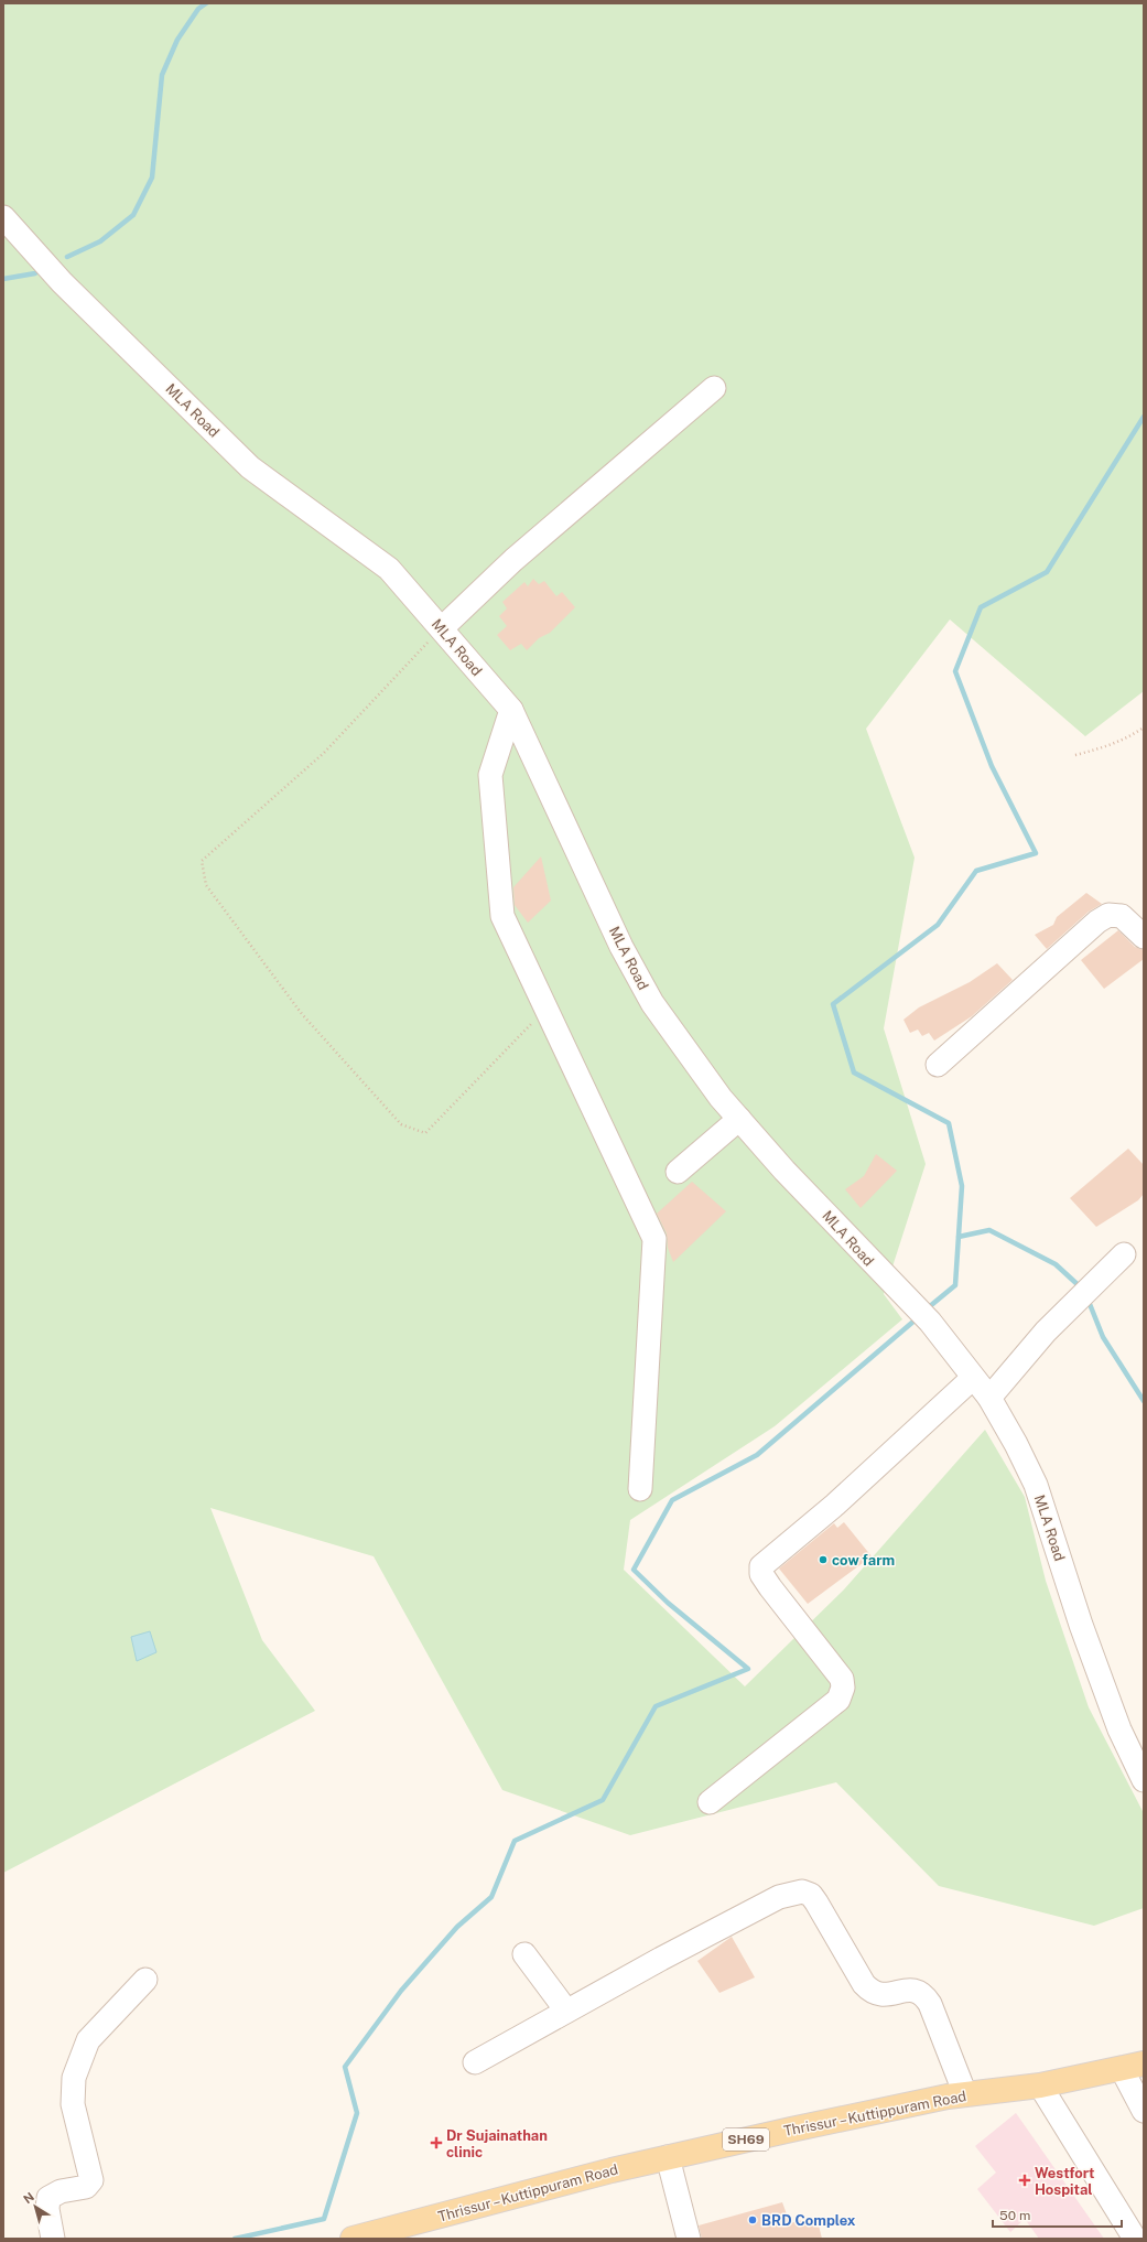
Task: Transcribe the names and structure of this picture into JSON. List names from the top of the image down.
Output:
{
  "streets": {
    "main road": ["Thrissur – Kuttippuram Road", "SH69"],
    "street": ["MLA Road"]
  },
  "places": {
    "other": ["cow farm", "BRD Complex"],
    "health": ["Dr Sujainathan clinic", "Westfort Hospital"]
  },
  "scale_bar": "50 m",
  "north": "top left"
}
